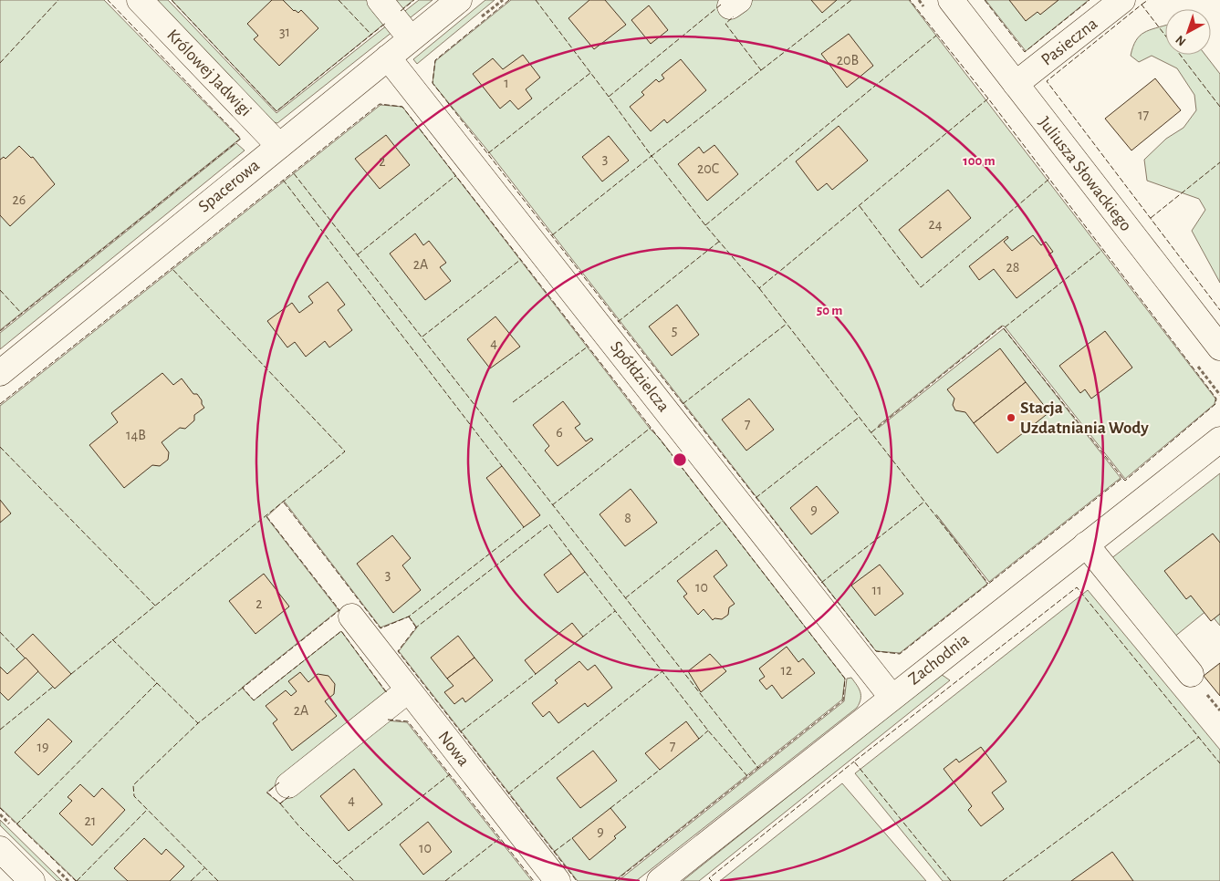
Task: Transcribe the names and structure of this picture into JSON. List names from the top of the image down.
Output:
{
  "streets": {
    "street": [
      "Pasieczna",
      "Królowej Jadwigi",
      "Juliusza Słowackiego",
      "Spacerowa",
      "Spółdzielcza",
      "Zachodnia",
      "Nowa"
    ]
  },
  "crossings": [
    ["Pasieczna", "Juliusza Słowackiego"],
    ["Królowej Jadwigi", "Spacerowa"],
    ["Spacerowa", "Spółdzielcza"],
    ["Spółdzielcza", "Zachodnia"]
  ],
  "places": ["Stacja Uzdatniania Wody"],
  "house_numbers": [
    "31",
    "20B",
    "1",
    "17",
    "3",
    "2",
    "20C",
    "26",
    "24",
    "2A",
    "28",
    "5",
    "4",
    "7",
    "6",
    "14B",
    "9",
    "8",
    "3",
    "10",
    "11",
    "2",
    "12",
    "2A",
    "7",
    "19",
    "4",
    "21",
    "9",
    "10"
  ],
  "north": "bottom left",
  "rings": ["100 m", "50 m"]
}
